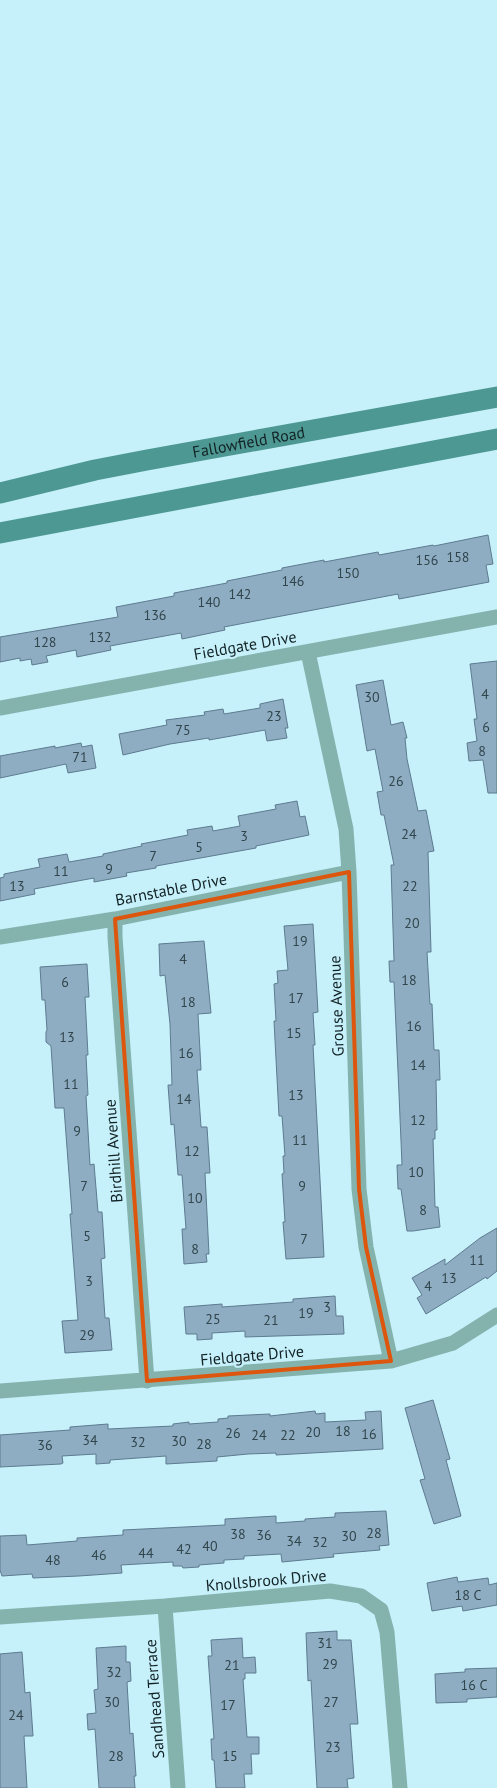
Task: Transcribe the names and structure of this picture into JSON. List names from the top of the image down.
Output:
{
  "streets": {
    "main road": ["Fallowfield Road"],
    "street": [
      "Fieldgate Drive",
      "Barnstable Drive",
      "Grouse Avenue",
      "Birdhill Avenue",
      "Knollsbrook Drive",
      "Sandhead Terrace"
    ]
  },
  "crossings": [
    ["Fieldgate Drive", "Grouse Avenue"],
    ["Fieldgate Drive", "Birdhill Avenue"],
    ["Barnstable Drive", "Grouse Avenue"],
    ["Barnstable Drive", "Birdhill Avenue"],
    ["Knollsbrook Drive", "Sandhead Terrace"]
  ],
  "house_numbers": [
    "158",
    "156",
    "150",
    "146",
    "142",
    "140",
    "136",
    "132",
    "128",
    "4",
    "30",
    "23",
    "6",
    "75",
    "8",
    "71",
    "26",
    "24",
    "3",
    "5",
    "7",
    "9",
    "11",
    "13",
    "22",
    "20",
    "19",
    "4",
    "18",
    "6",
    "17",
    "18",
    "16",
    "15",
    "13",
    "16",
    "14",
    "11",
    "13",
    "14",
    "12",
    "9",
    "11",
    "12",
    "10",
    "7",
    "9",
    "10",
    "8",
    "5",
    "7",
    "8",
    "11",
    "13",
    "3",
    "4",
    "3",
    "19",
    "25",
    "21",
    "29",
    "18",
    "20",
    "26",
    "16",
    "24",
    "22",
    "34",
    "30",
    "32",
    "28",
    "36",
    "28",
    "38",
    "36",
    "30",
    "34",
    "32",
    "40",
    "42",
    "44",
    "46",
    "48",
    "18 C",
    "31",
    "29",
    "21",
    "32",
    "16 C",
    "30",
    "27",
    "17",
    "24",
    "23",
    "28",
    "15"
  ]
}
